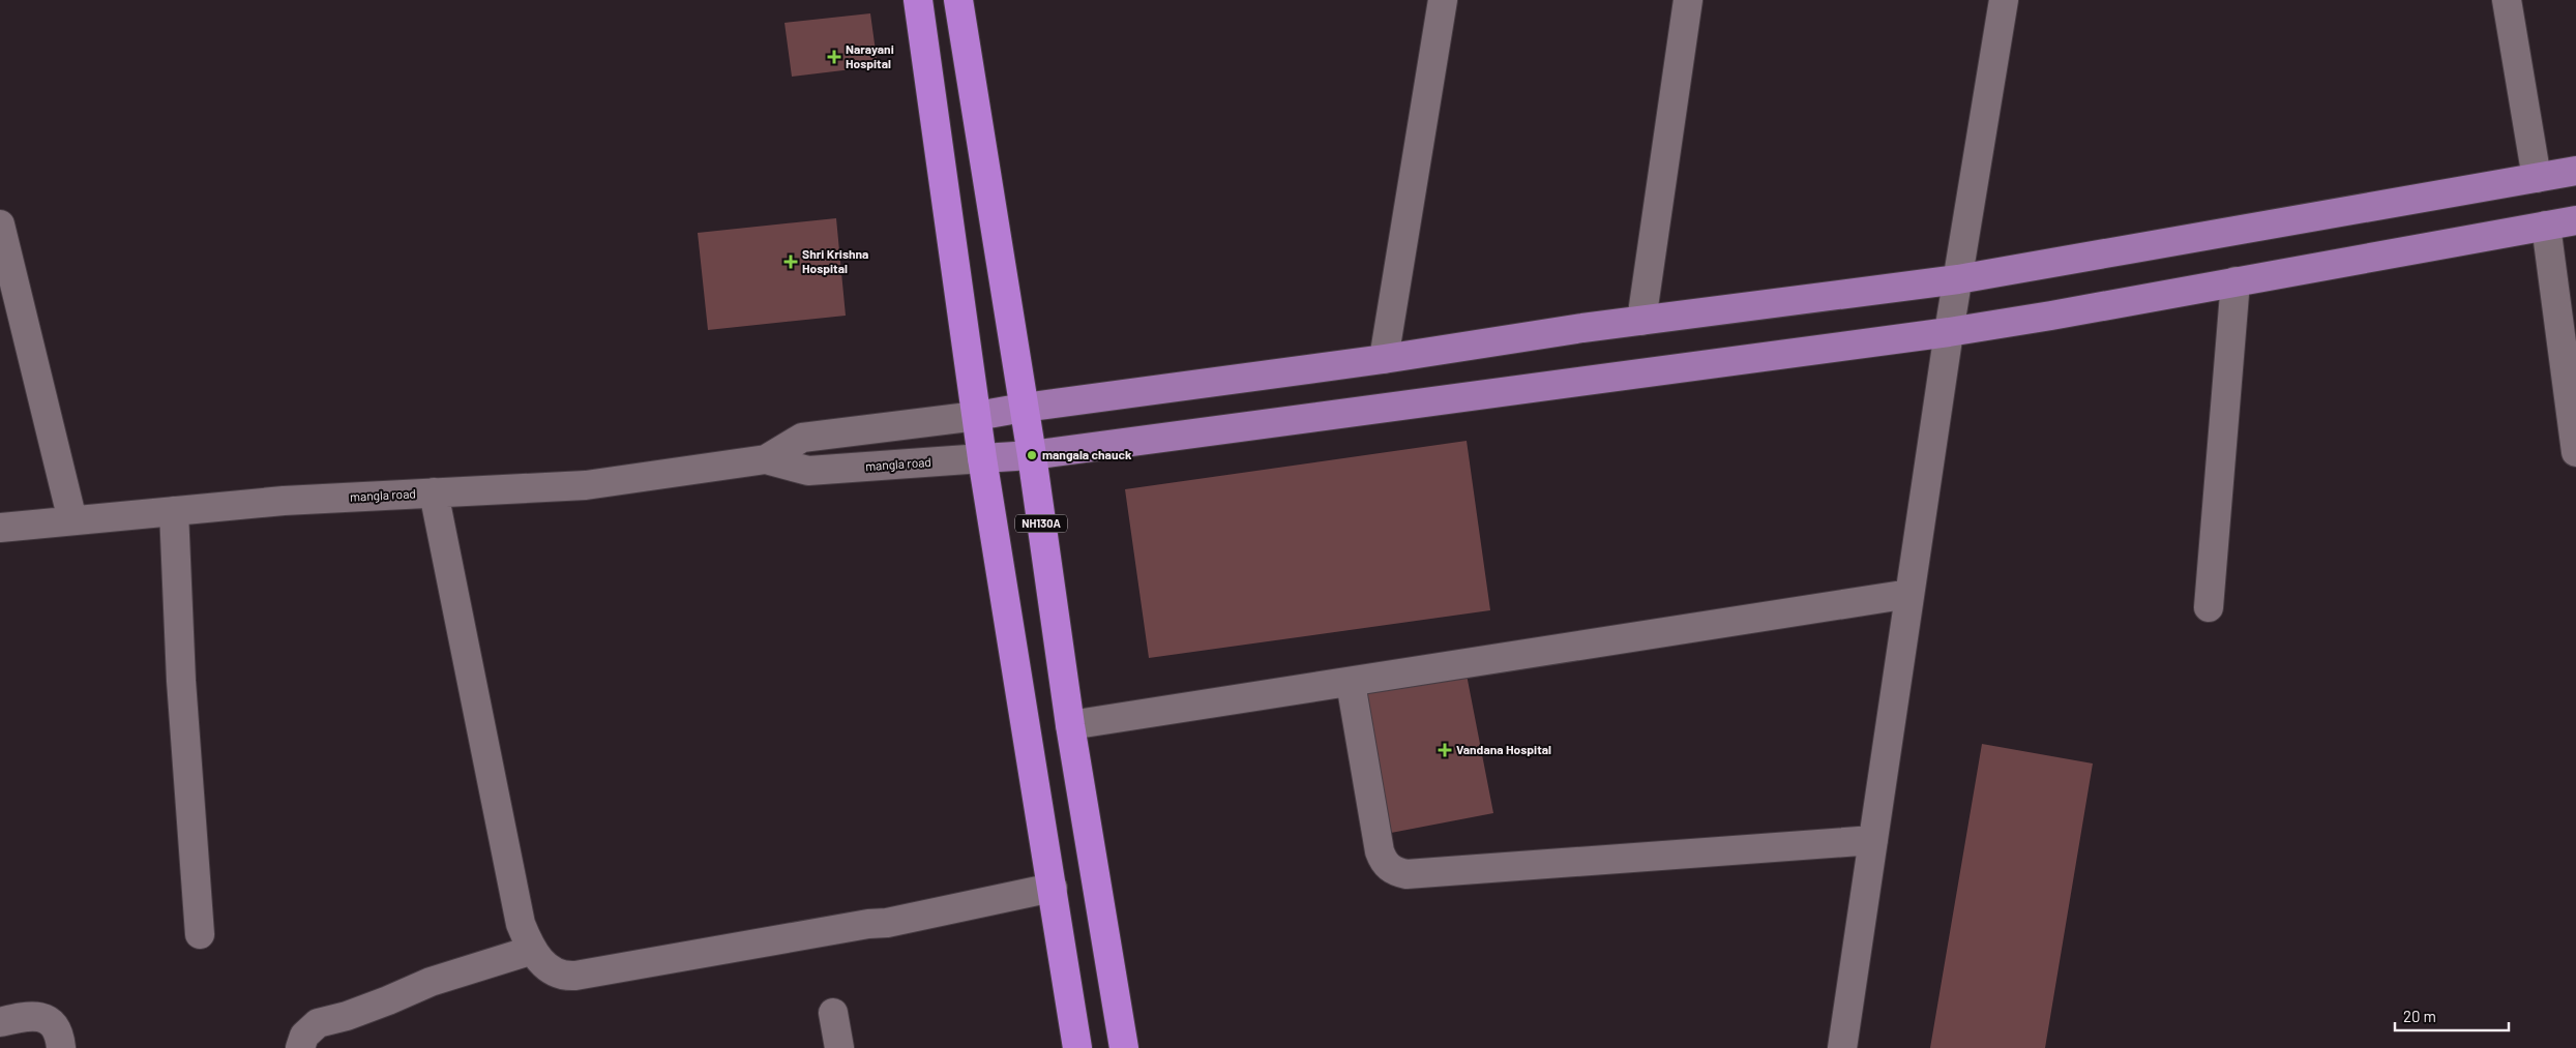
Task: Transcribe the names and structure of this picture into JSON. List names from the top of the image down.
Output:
{
  "streets": {
    "highway": ["NH130A"],
    "main road": ["mangla road"]
  },
  "crossings": [
    ["mangla road", "NH130A"]
  ],
  "places": {
    "health": ["Narayani Hospital", "Shri Krishna Hospital", "Vandana Hospital"],
    "other": ["mangala chauck"]
  },
  "scale_bar": "20 m"
}
